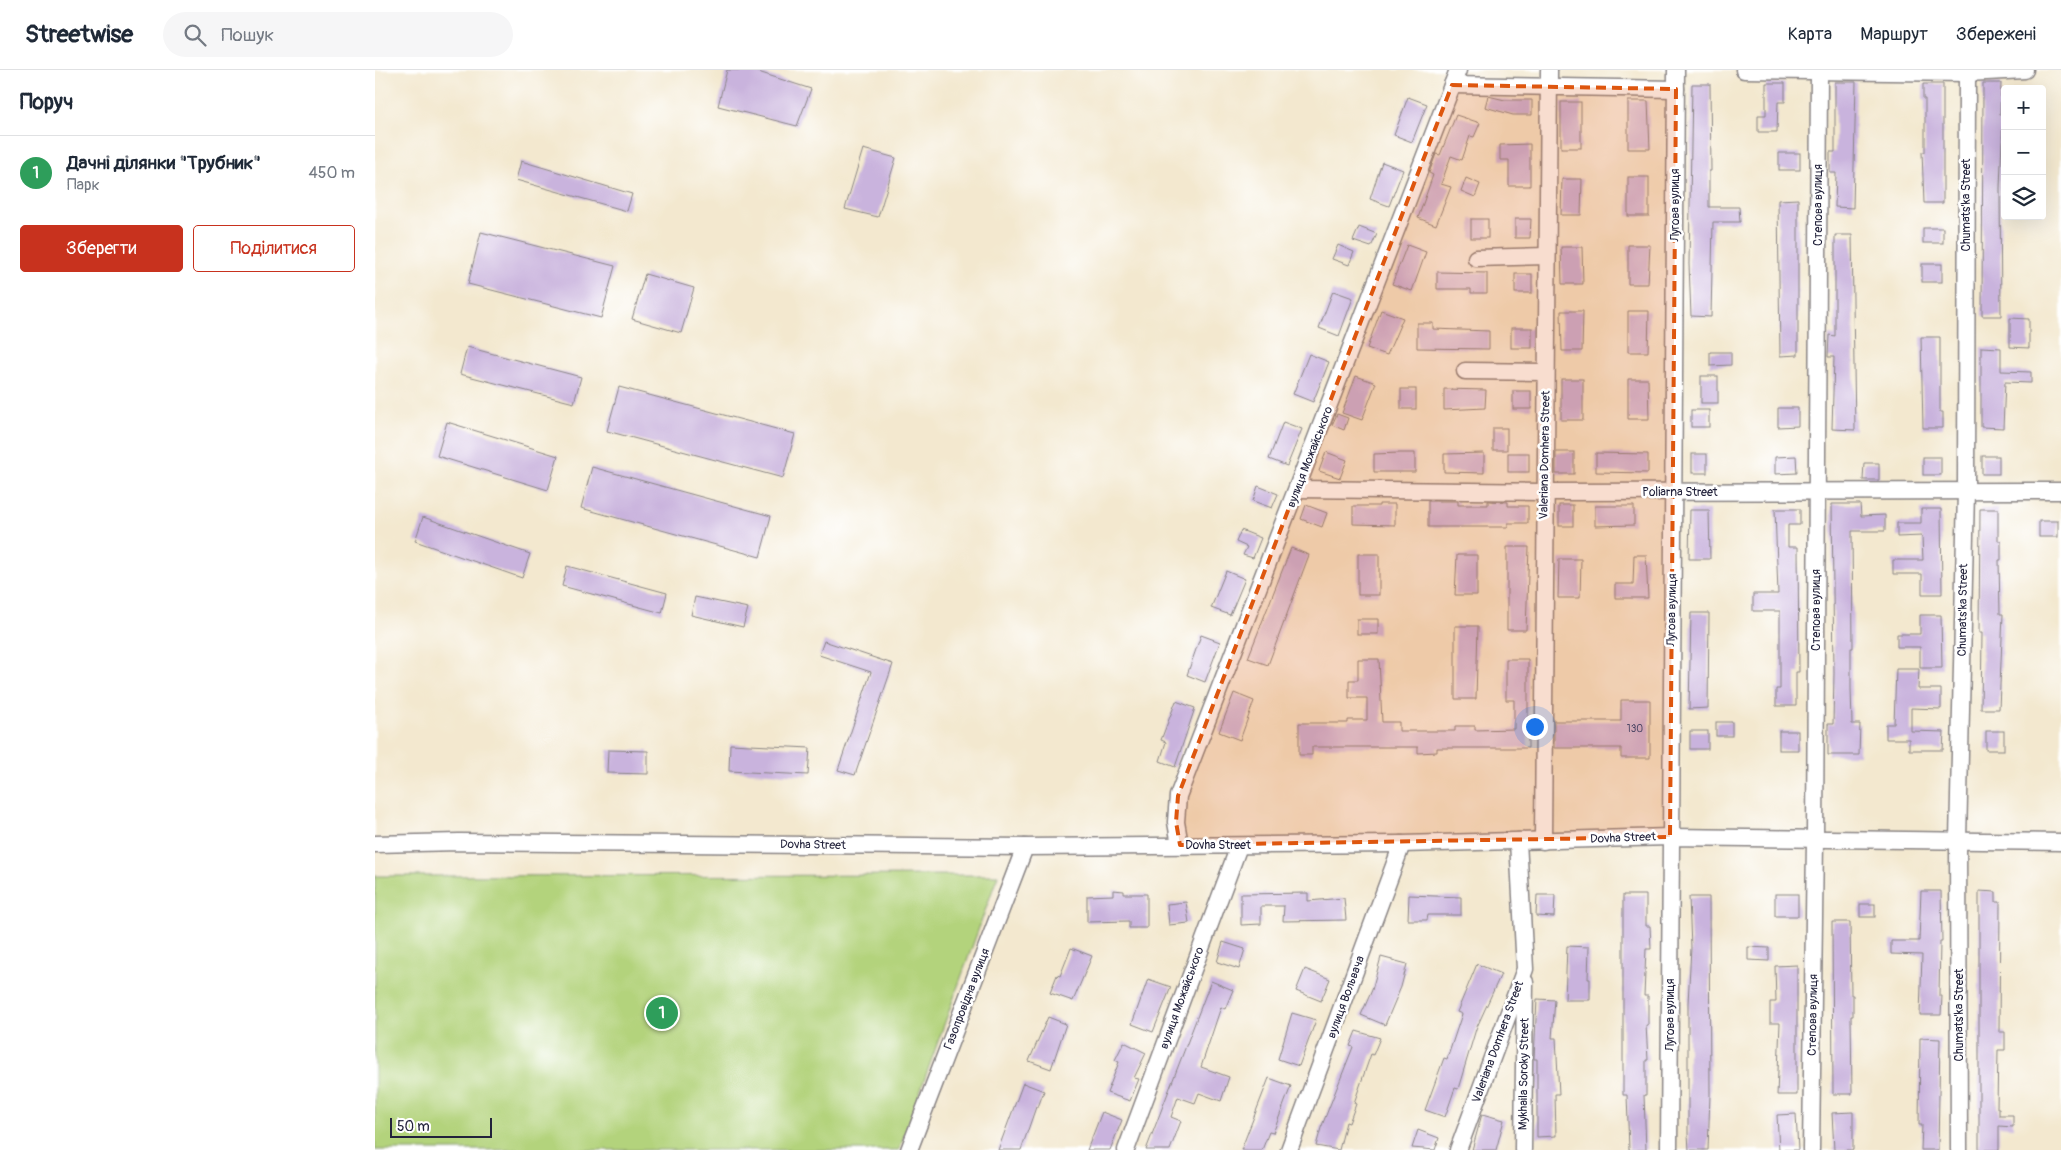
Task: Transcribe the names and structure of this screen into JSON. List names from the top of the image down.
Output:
{
  "streets": {
    "street": [
      "Лугова вулиця",
      "Степова вулиця",
      "Chumats'ka Street",
      "Valeriana Domhera Street",
      "вулиця Можайського",
      "Poliarna Street",
      "Dovha Street",
      "вулиця Вольвача",
      "Газопровідна вулиця",
      "Mykhaila Soroky Street"
    ]
  },
  "crossings": [
    ["Лугова вулиця", "Poliarna Street"],
    ["Лугова вулиця", "Dovha Street"],
    ["Степова вулиця", "Poliarna Street"],
    ["Степова вулиця", "Dovha Street"],
    ["Chumats'ka Street", "Poliarna Street"],
    ["Chumats'ka Street", "Dovha Street"],
    ["Valeriana Domhera Street", "Poliarna Street"],
    ["Valeriana Domhera Street", "Dovha Street"],
    ["Valeriana Domhera Street", "Mykhaila Soroky Street"],
    ["вулиця Можайського", "Poliarna Street"],
    ["вулиця Можайського", "Dovha Street"],
    ["Dovha Street", "вулиця Вольвача"],
    ["Dovha Street", "Газопровідна вулиця"]
  ],
  "house_numbers": ["130"],
  "scale_bar": "50 m",
  "page": {
    "header": "Streetwise",
    "search": "Пошук",
    "nav": ["Карта", "Маршрут", "Збережені"],
    "heading": "Поруч",
    "map_buttons": ["+", "−"],
    "list": [
      {
        "mark": "1",
        "name": "Дачні ділянки \"Трубник\"",
        "note": "Парк",
        "value": "450 m"
      }
    ],
    "buttons": ["Зберегти", "Поділитися"],
    "pins": "1",
    "scale": "50 m"
  }
}
